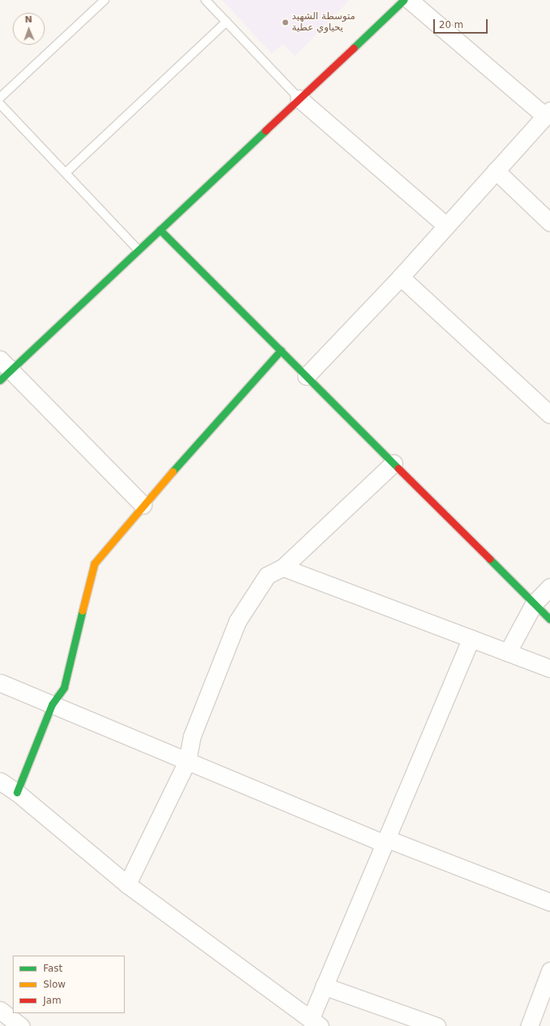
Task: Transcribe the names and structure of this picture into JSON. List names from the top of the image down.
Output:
{
  "places": ["متوسطة الشهيد يحياوي عطية"],
  "legend": ["Fast", "Slow", "Jam"],
  "scale_bar": "20 m",
  "north": "top"
}
